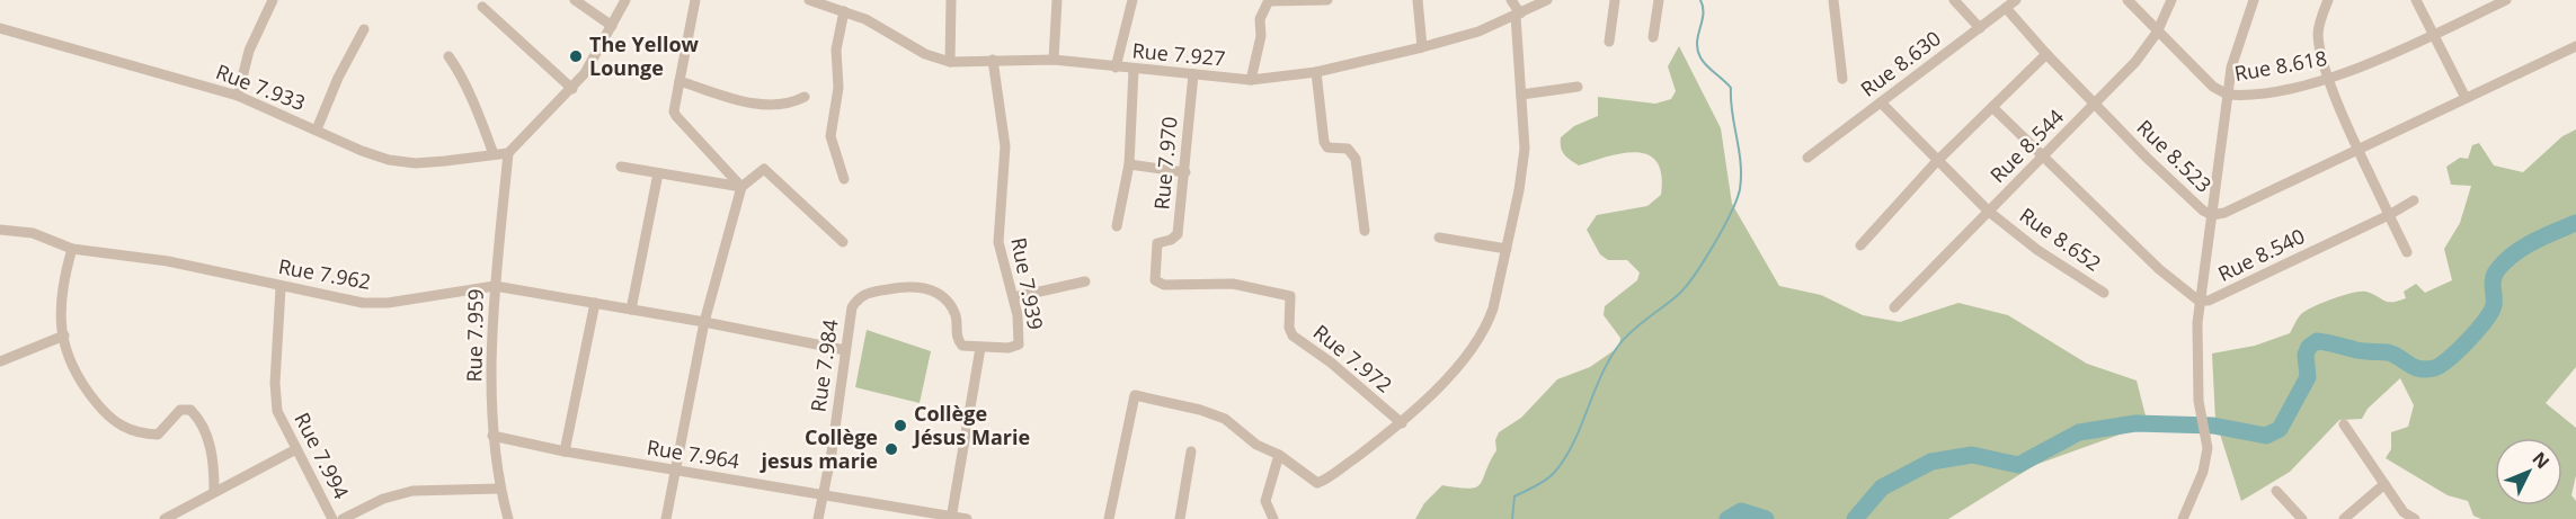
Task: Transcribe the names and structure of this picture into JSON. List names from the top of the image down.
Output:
{
  "streets": {
    "street": [
      "Rue 7.927",
      "Rue 8.630",
      "Rue 8.618",
      "Rue 7.933",
      "Rue 8.544",
      "Rue 8.523",
      "Rue 7.970",
      "Rue 8.652",
      "Rue 8.540",
      "Rue 7.962",
      "Rue 7.939",
      "Rue 7.959",
      "Rue 7.972",
      "Rue 7.984",
      "Rue 7.964",
      "Rue 7.994"
    ]
  },
  "crossings": [
    ["Rue 7.927", "Rue 7.970"],
    ["Rue 7.927", "Rue 7.939"],
    ["Rue 8.630", "Rue 8.523"],
    ["Rue 8.630", "Rue 8.652"],
    ["Rue 8.618", "Rue 8.523"],
    ["Rue 8.618", "Rue 8.540"],
    ["Rue 7.933", "Rue 7.959"],
    ["Rue 8.544", "Rue 8.523"],
    ["Rue 8.544", "Rue 8.652"],
    ["Rue 8.544", "Rue 8.540"],
    ["Rue 7.970", "Rue 7.972"],
    ["Rue 7.962", "Rue 7.959"],
    ["Rue 7.962", "Rue 7.984"],
    ["Rue 7.962", "Rue 7.994"],
    ["Rue 7.939", "Rue 7.984"],
    ["Rue 7.959", "Rue 7.964"],
    ["Rue 7.984", "Rue 7.964"]
  ],
  "places": ["The Yellow Lounge", "Collège Jésus Marie", "Collège jesus marie"],
  "north": "top right"
}
